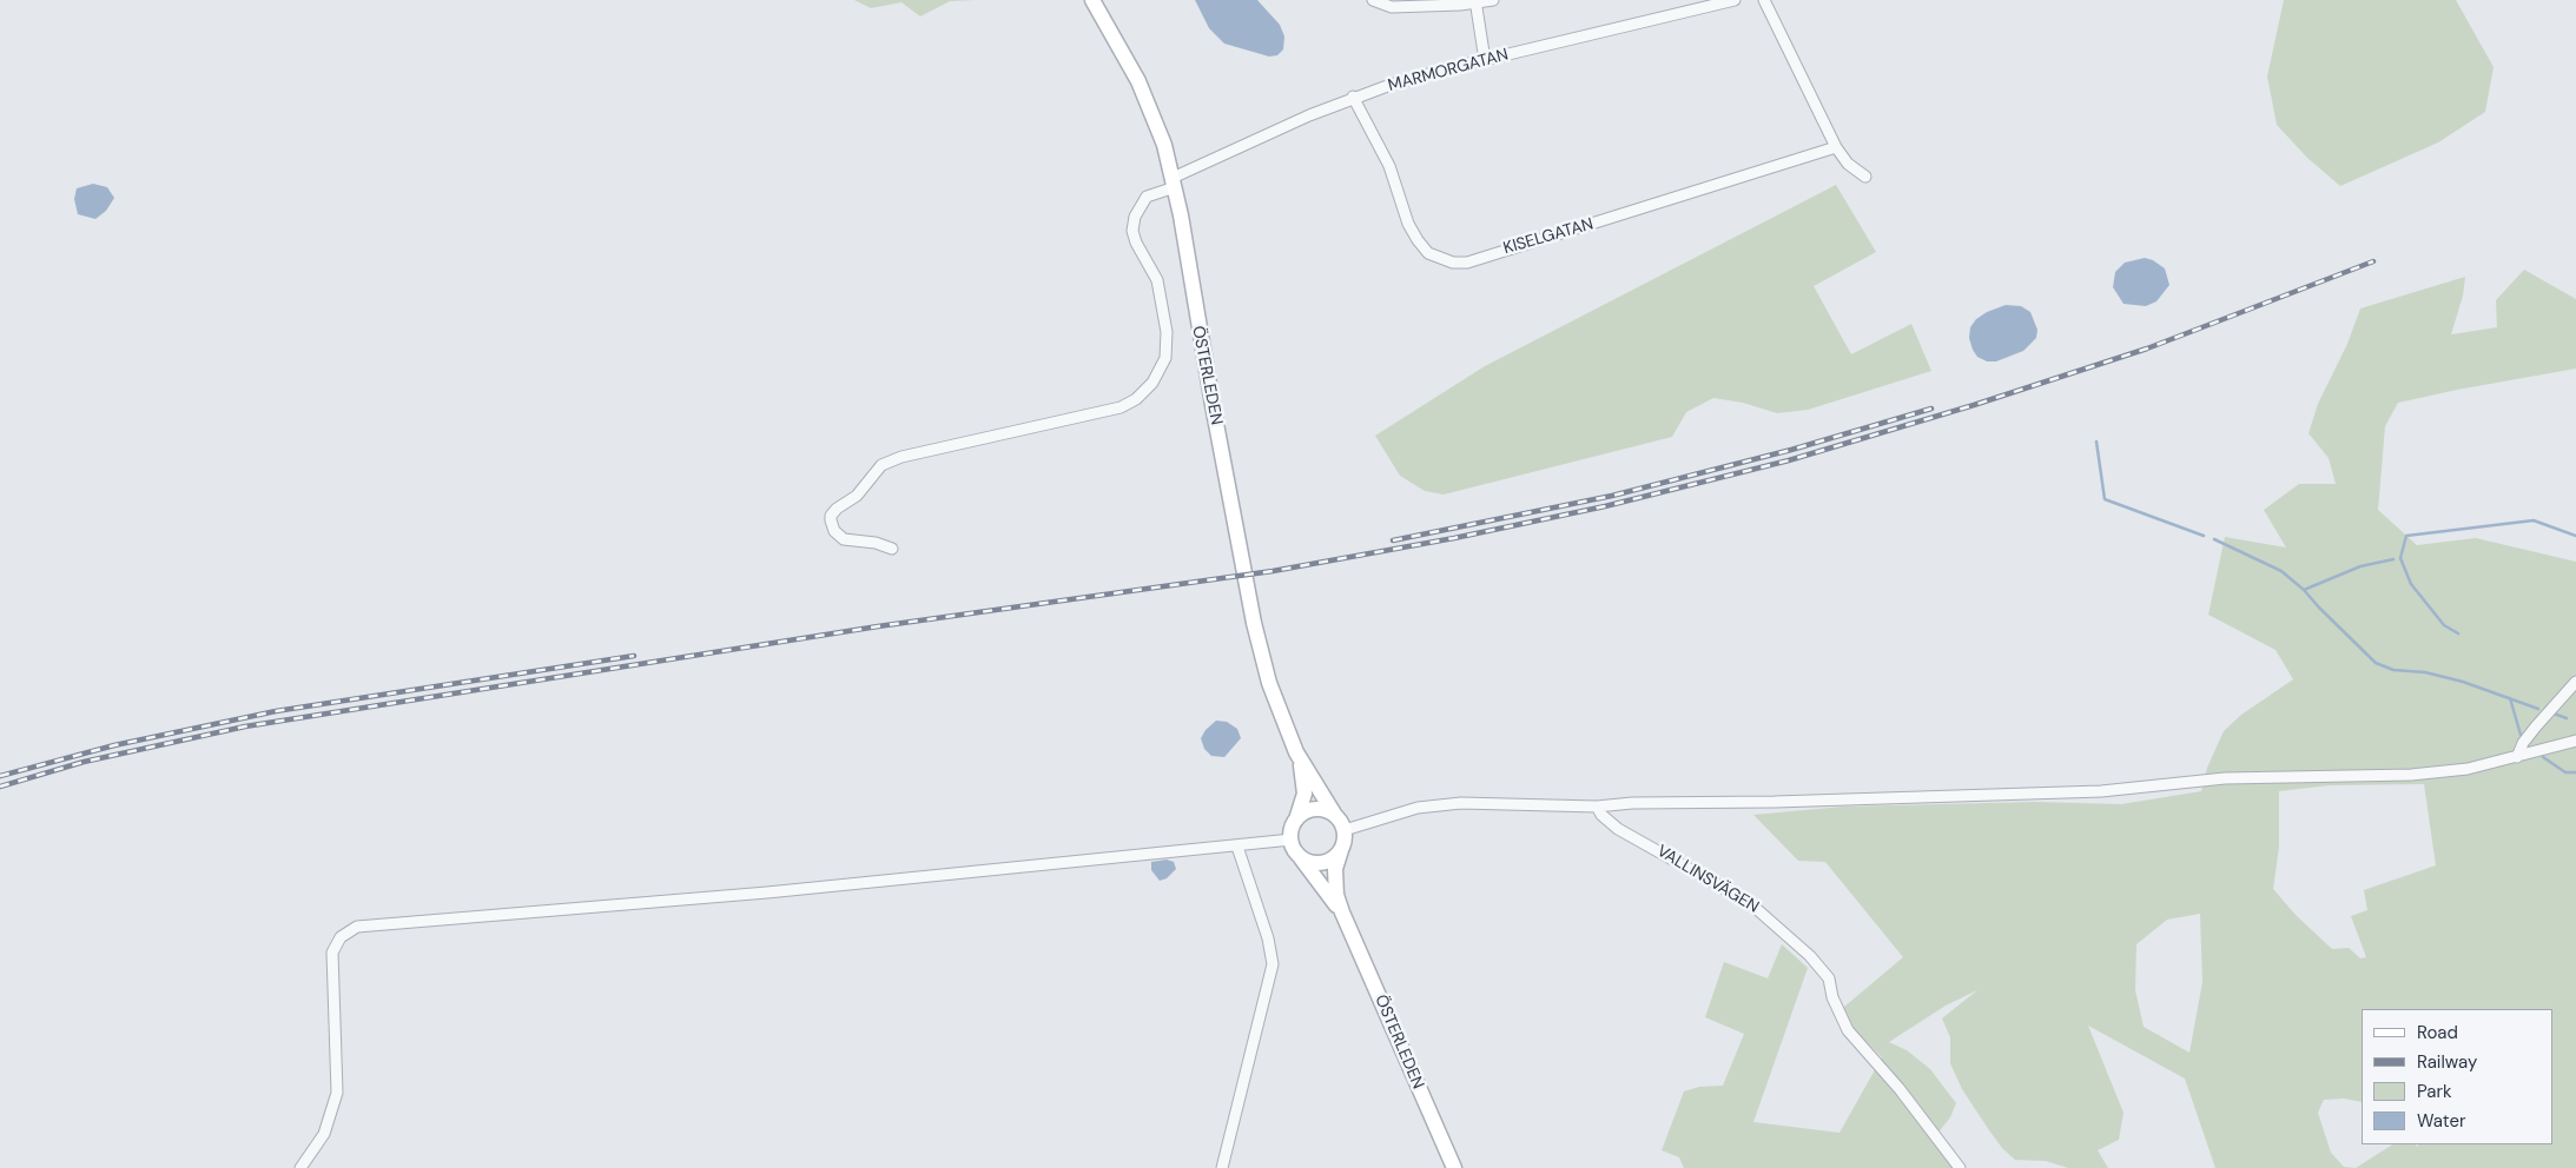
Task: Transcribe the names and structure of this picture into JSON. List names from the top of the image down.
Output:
{
  "streets": {
    "main road": ["ÖSTERLEDEN"],
    "street": ["MARMORGATAN", "KISELGATAN", "VALLINSVÄGEN"]
  },
  "crossings": [
    ["MARMORGATAN", "KISELGATAN"],
    ["MARMORGATAN", "ÖSTERLEDEN"]
  ],
  "legend": [
    "Road",
    "Railway",
    "Park",
    "Water"
  ]
}
